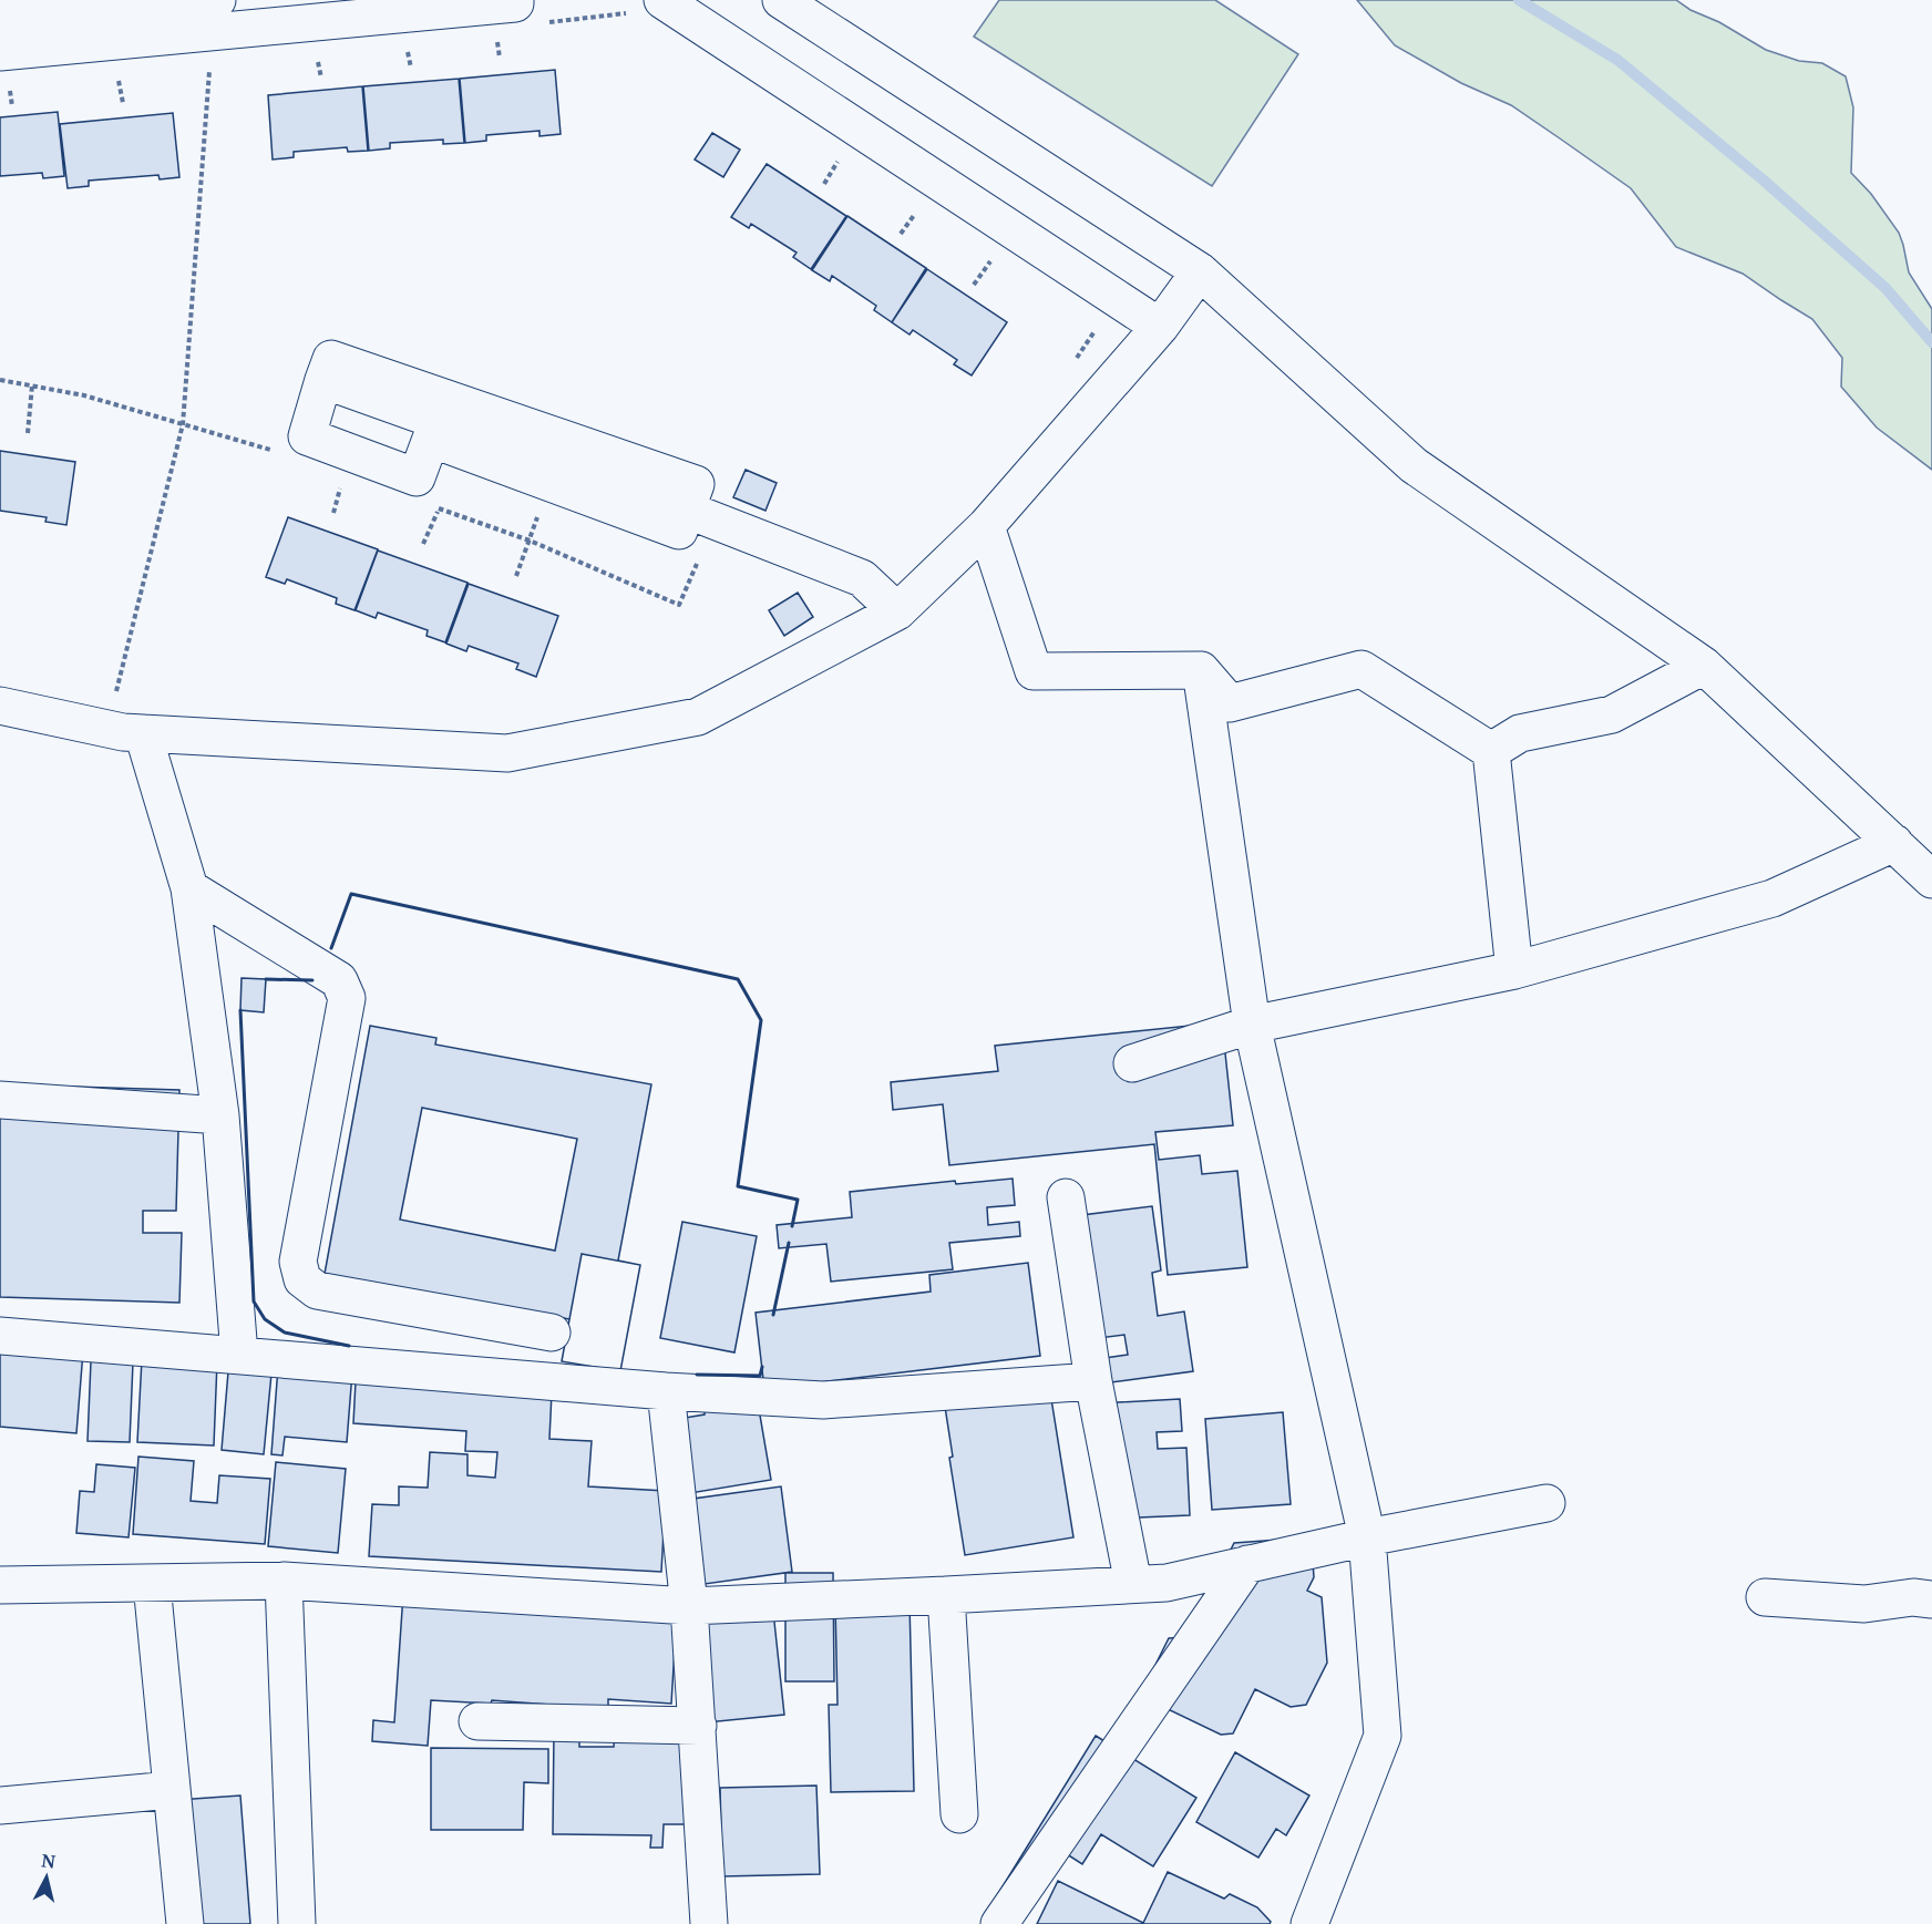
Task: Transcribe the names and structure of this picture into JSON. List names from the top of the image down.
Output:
{
  "north": "top"
}
